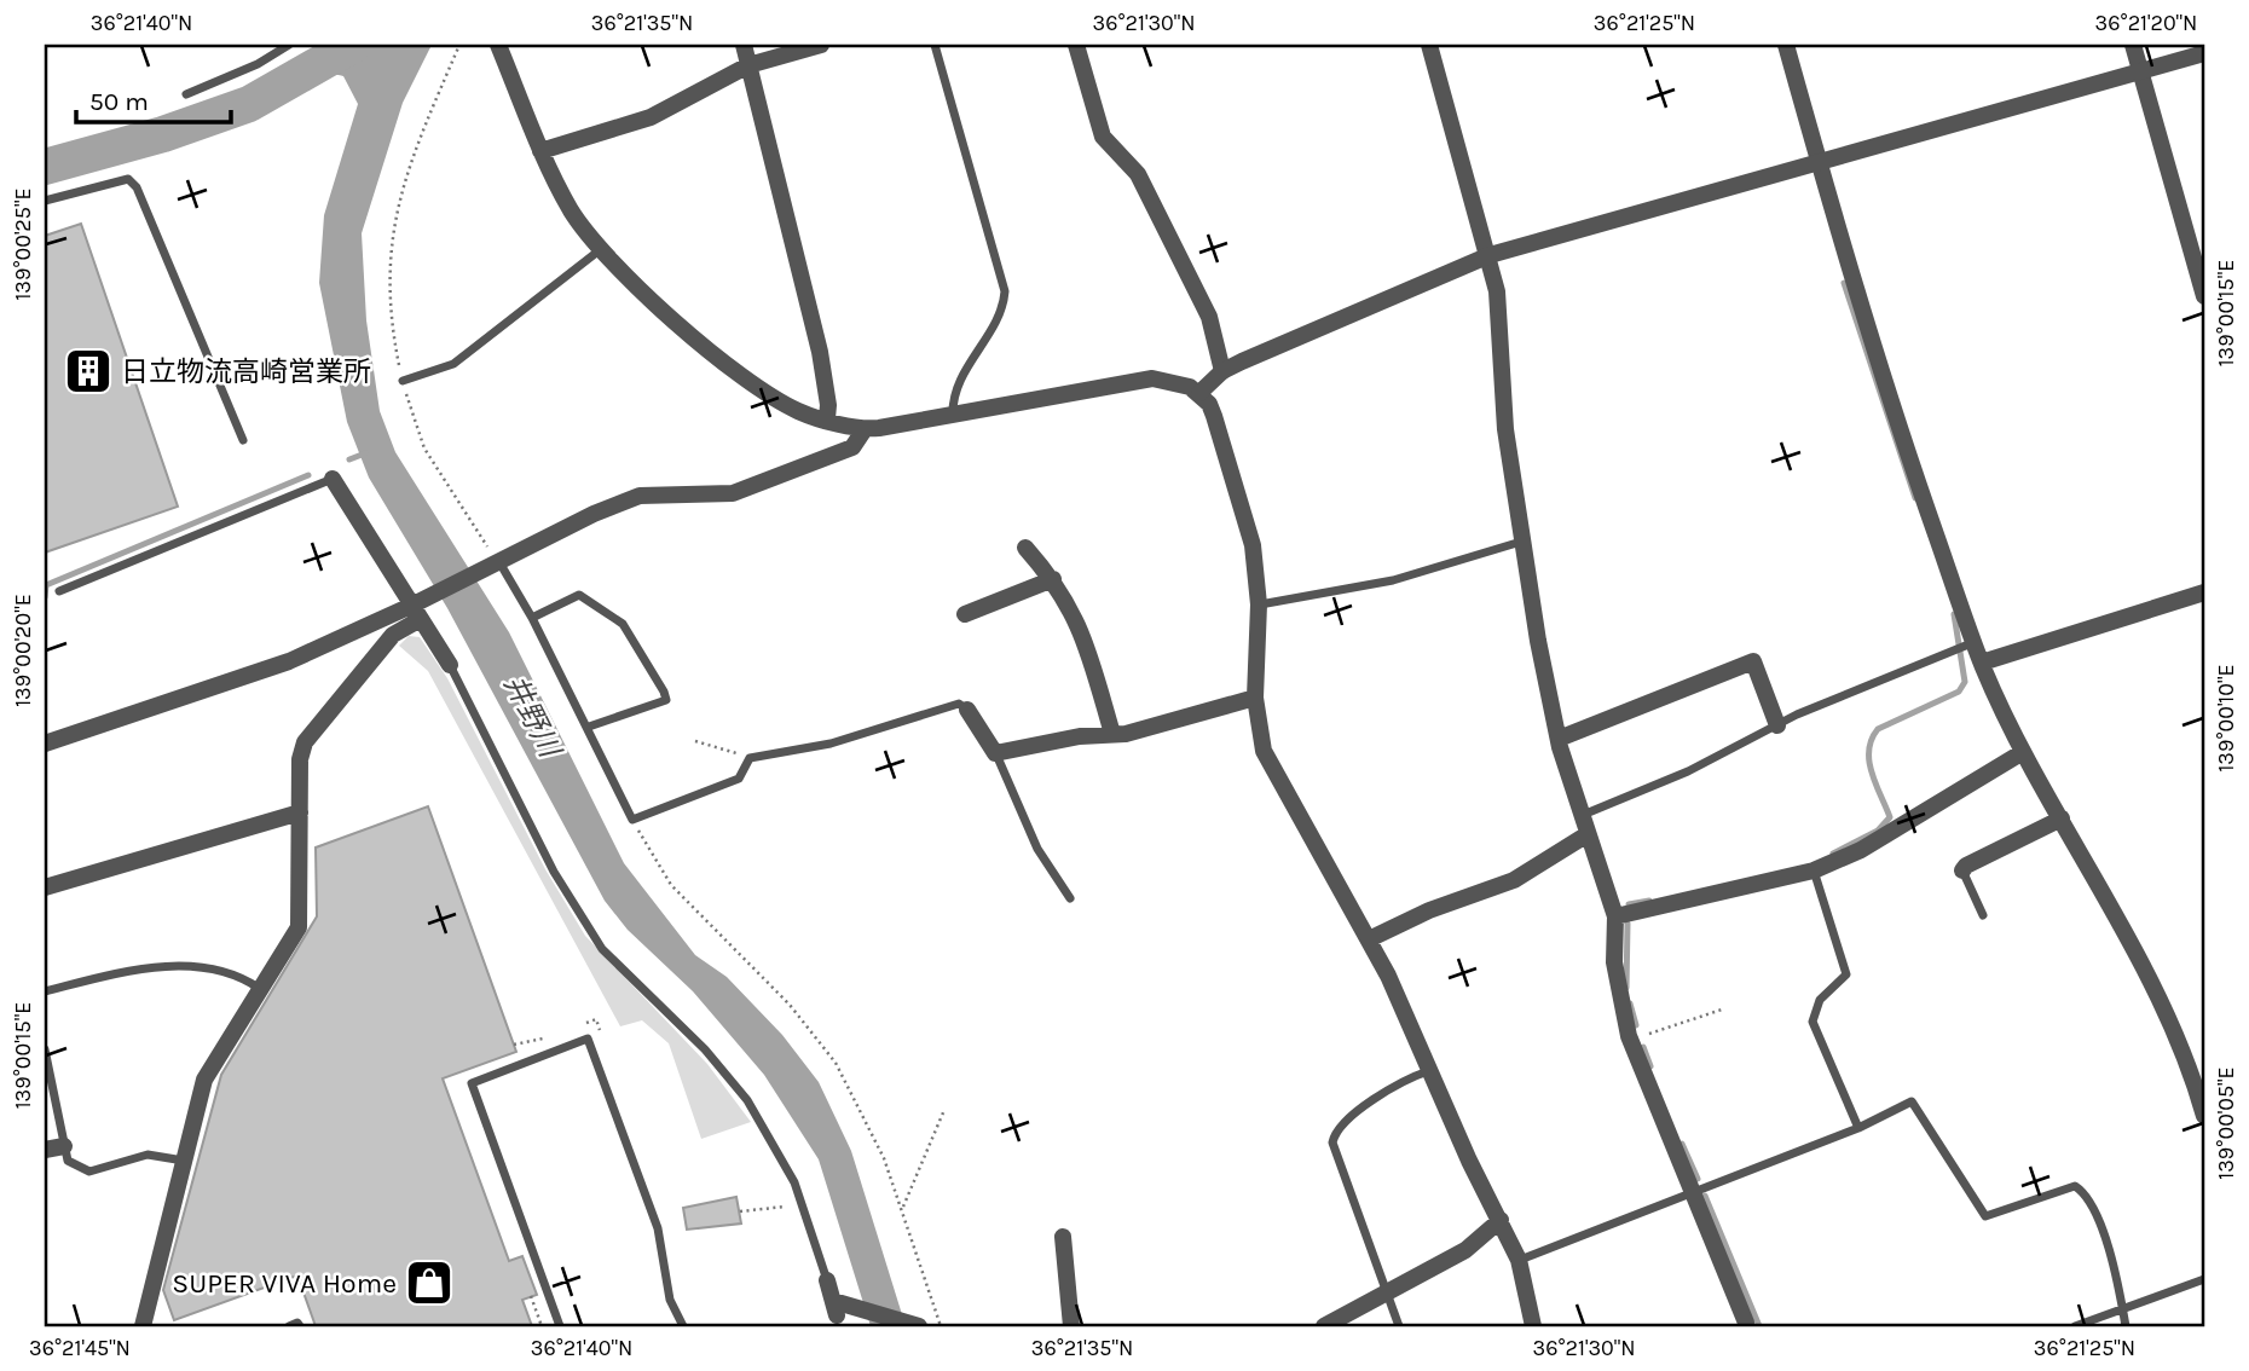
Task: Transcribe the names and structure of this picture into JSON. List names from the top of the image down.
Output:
{
  "water": ["井野川"],
  "places": {
    "building": ["日立物流高崎営業所"],
    "shop": ["SUPER VIVA Home"]
  },
  "scale_bar": "50 m",
  "coordinates": [
    "36°21'40\"N",
    "36°21'35\"N",
    "36°21'30\"N",
    "36°21'25\"N",
    "36°21'20\"N",
    "139°00'25\"E",
    "139°00'15\"E",
    "139°00'20\"E",
    "139°00'10\"E",
    "139°00'05\"E",
    "36°21'45\"N"
  ]
}
